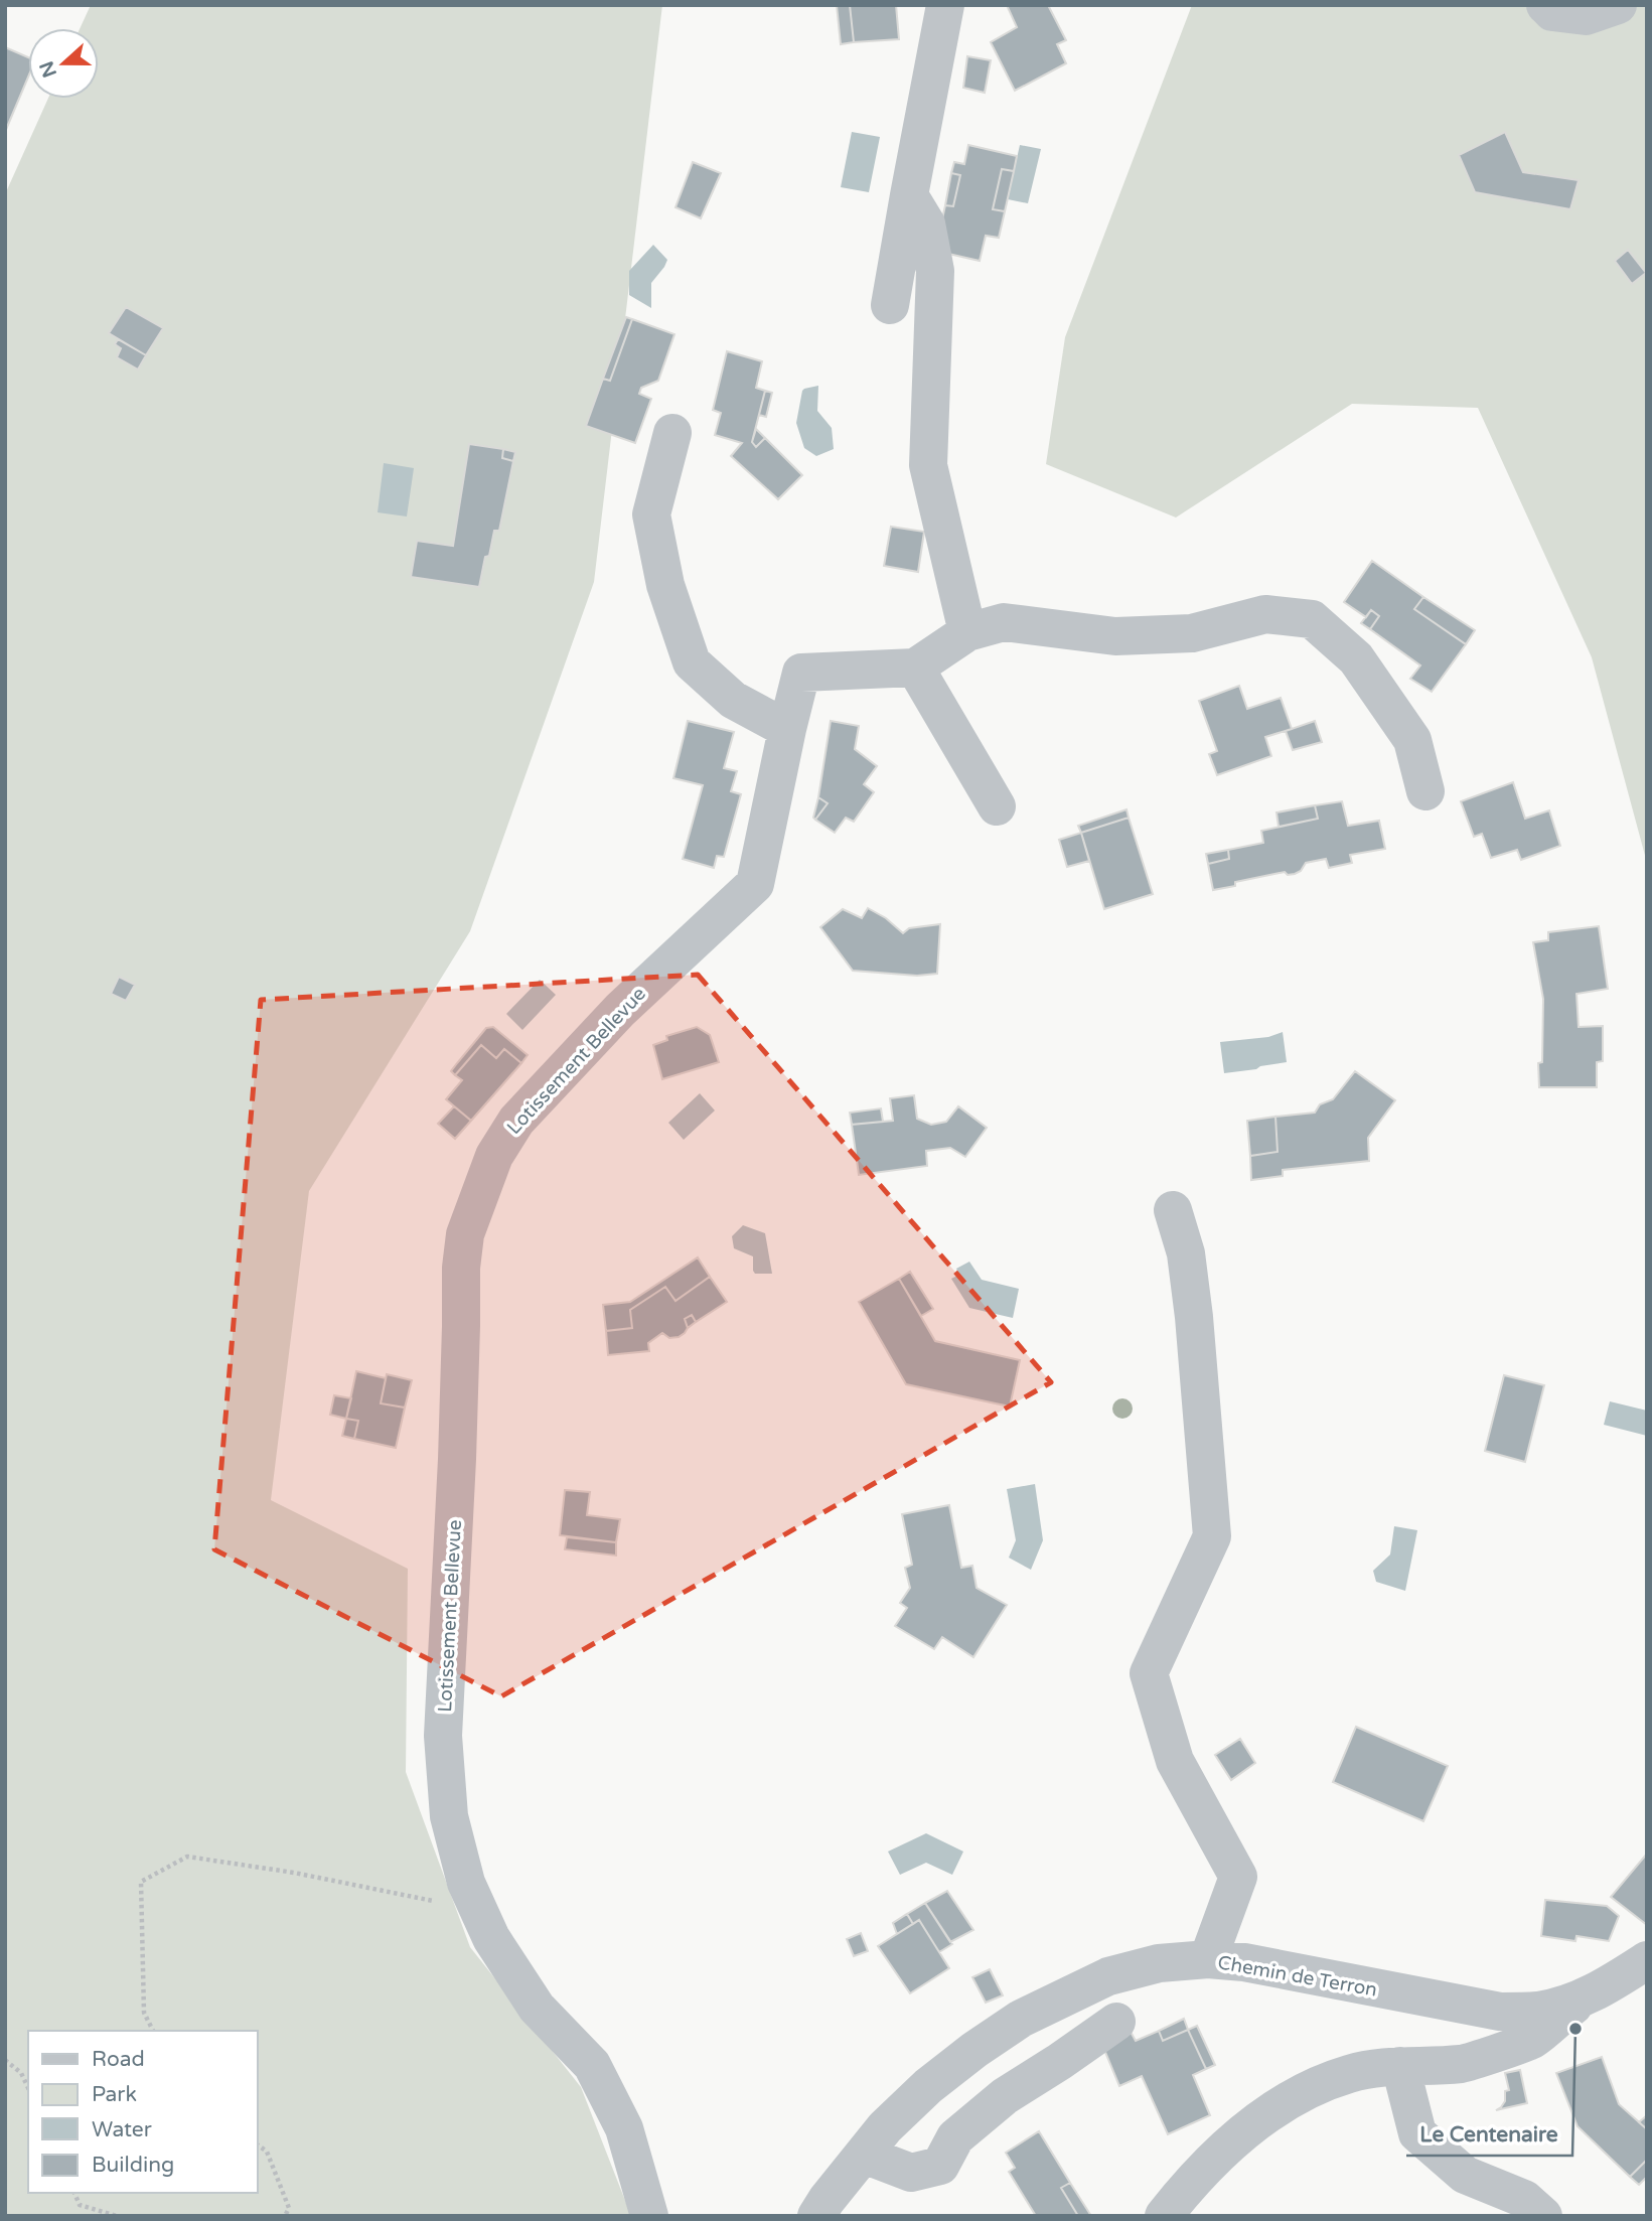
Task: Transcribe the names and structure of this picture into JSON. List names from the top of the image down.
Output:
{
  "streets": {
    "street": ["Lotissement Bellevue", "Chemin de Terron"]
  },
  "places": ["Le Centenaire"],
  "legend": [
    "Road",
    "Park",
    "Water",
    "Building"
  ],
  "north": "left"
}
